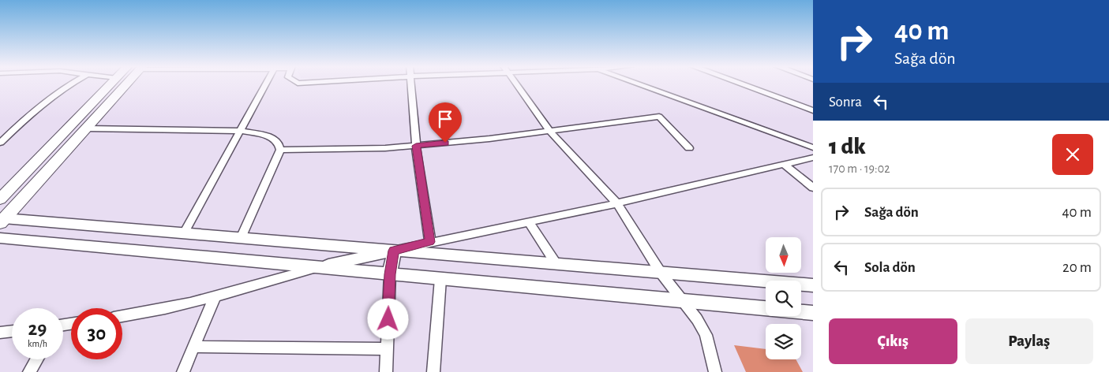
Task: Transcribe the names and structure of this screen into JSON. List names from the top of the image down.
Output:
{
  "north": "bottom",
  "page": {
    "turn": ["40 m", "Sağa dön"],
    "then": "Sonra",
    "heading": ["1 dk", "170 m · 19:02"],
    "list": [
      {
        "name": "Sağa dön",
        "value": "40 m"
      },
      {
        "name": "Sola dön",
        "value": "20 m"
      }
    ],
    "speed": "29 km/h",
    "limit": "30",
    "buttons": ["Çıkış", "Paylaş"]
  }
}
